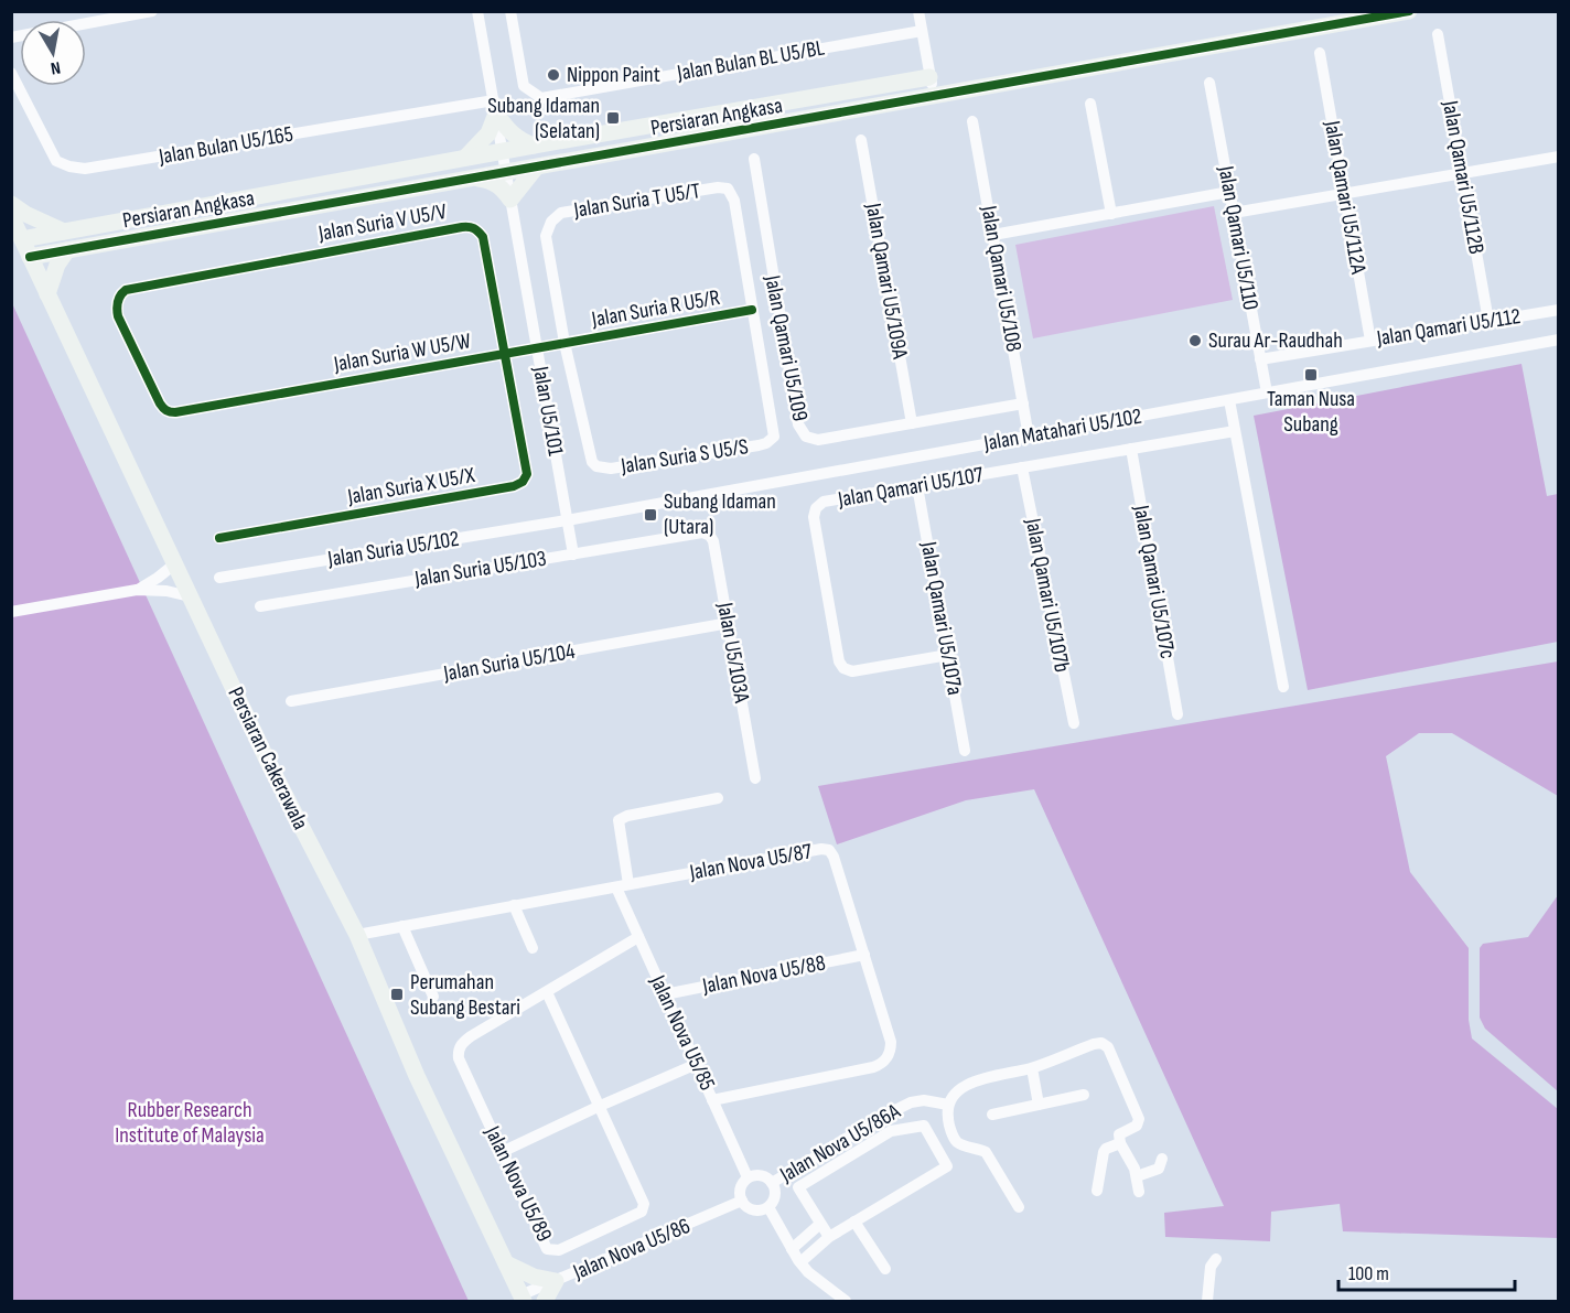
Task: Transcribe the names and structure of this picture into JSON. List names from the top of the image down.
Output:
{
  "streets": {
    "street": [
      "Jalan Bulan BL U5/BL",
      "Persiaran Angkasa",
      "Jalan Bulan U5/165",
      "Jalan Qamari U5/112B",
      "Jalan Qamari U5/112A",
      "Jalan Suria T U5/T",
      "Jalan Suria V U5/V",
      "Jalan Qamari U5/110",
      "Jalan Qamari U5/108",
      "Jalan Qamari U5/109A",
      "Jalan Suria R U5/R",
      "Jalan Qamari U5/112",
      "Jalan Qamari U5/109",
      "Jalan Suria W U5/W",
      "Jalan U5/101",
      "Jalan Matahari U5/102",
      "Jalan Suria S U5/S",
      "Jalan Suria X U5/X",
      "Jalan Qamari U5/107",
      "Jalan Suria U5/102",
      "Jalan Suria U5/103",
      "Jalan Qamari U5/107c",
      "Jalan Qamari U5/107b",
      "Jalan Qamari U5/107a",
      "Jalan U5/103A",
      "Jalan Suria U5/104",
      "Persiaran Cakerawala",
      "Jalan Nova U5/87",
      "Jalan Nova U5/88",
      "Jalan Nova U5/85",
      "Jalan Nova U5/86A",
      "Jalan Nova U5/89",
      "Jalan Nova U5/86"
    ]
  },
  "crossings": [
    ["Persiaran Angkasa", "Jalan U5/101"],
    ["Persiaran Angkasa", "Persiaran Cakerawala"],
    ["Jalan Bulan U5/165", "Jalan U5/101"],
    ["Jalan Qamari U5/112B", "Jalan Qamari U5/112"],
    ["Jalan Qamari U5/112A", "Jalan Qamari U5/112"],
    ["Jalan Suria T U5/T", "Jalan Suria R U5/R"],
    ["Jalan Suria T U5/T", "Jalan Suria S U5/S"],
    ["Jalan Suria V U5/V", "Jalan Suria W U5/W"],
    ["Jalan Suria V U5/V", "Jalan Suria X U5/X"],
    ["Jalan Qamari U5/110", "Jalan Qamari U5/112"],
    ["Jalan Qamari U5/110", "Jalan Matahari U5/102"],
    ["Jalan Qamari U5/108", "Jalan Qamari U5/109"],
    ["Jalan Qamari U5/108", "Jalan Matahari U5/102"],
    ["Jalan Qamari U5/109A", "Jalan Qamari U5/109"],
    ["Jalan Suria R U5/R", "Jalan Suria W U5/W"],
    ["Jalan Suria R U5/R", "Jalan U5/101"],
    ["Jalan Suria R U5/R", "Jalan Suria S U5/S"],
    ["Jalan Suria W U5/W", "Jalan U5/101"],
    ["Jalan Suria W U5/W", "Jalan Suria X U5/X"],
    ["Jalan U5/101", "Jalan Matahari U5/102"],
    ["Jalan U5/101", "Jalan Suria U5/102"],
    ["Jalan U5/101", "Jalan Suria U5/103"],
    ["Jalan Matahari U5/102", "Jalan Suria U5/102"],
    ["Jalan Qamari U5/107", "Jalan Qamari U5/107c"],
    ["Jalan Qamari U5/107", "Jalan Qamari U5/107b"],
    ["Jalan Qamari U5/107", "Jalan Qamari U5/107a"],
    ["Jalan Suria U5/103", "Jalan U5/103A"],
    ["Jalan U5/103A", "Jalan Suria U5/104"],
    ["Persiaran Cakerawala", "Jalan Nova U5/87"],
    ["Persiaran Cakerawala", "Jalan Nova U5/86"],
    ["Jalan Nova U5/87", "Jalan Nova U5/88"],
    ["Jalan Nova U5/87", "Jalan Nova U5/85"],
    ["Jalan Nova U5/88", "Jalan Nova U5/85"],
    ["Jalan Nova U5/85", "Jalan Nova U5/86A"],
    ["Jalan Nova U5/85", "Jalan Nova U5/89"],
    ["Jalan Nova U5/85", "Jalan Nova U5/86"],
    ["Jalan Nova U5/86A", "Jalan Nova U5/86"]
  ],
  "parks": ["Rubber Research Institute of Malaysia"],
  "places": {
    "other": ["Nippon Paint", "Surau Ar-Raudhah"],
    "transit": [
      "Subang Idaman (Selatan)",
      "Taman Nusa Subang",
      "Subang Idaman (Utara)",
      "Perumahan Subang Bestari"
    ]
  },
  "scale_bar": "100 m",
  "north": "bottom"
}
